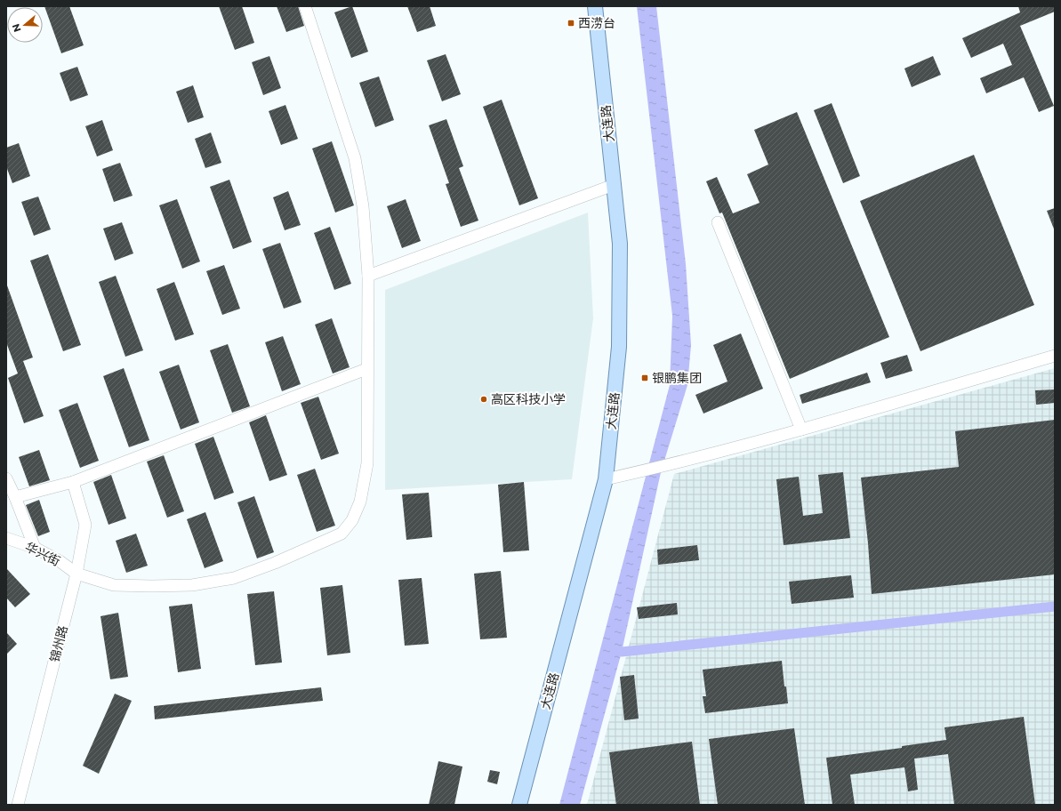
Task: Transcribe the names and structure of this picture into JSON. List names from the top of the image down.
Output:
{
  "streets": {
    "main road": ["大连路"],
    "street": ["华兴街", "锦州路"]
  },
  "crossings": [
    ["华兴街", "锦州路"]
  ],
  "places": {
    "transit": ["西涝台", "银鹏集团"],
    "other": ["高区科技小学"]
  },
  "north": "left"
}
